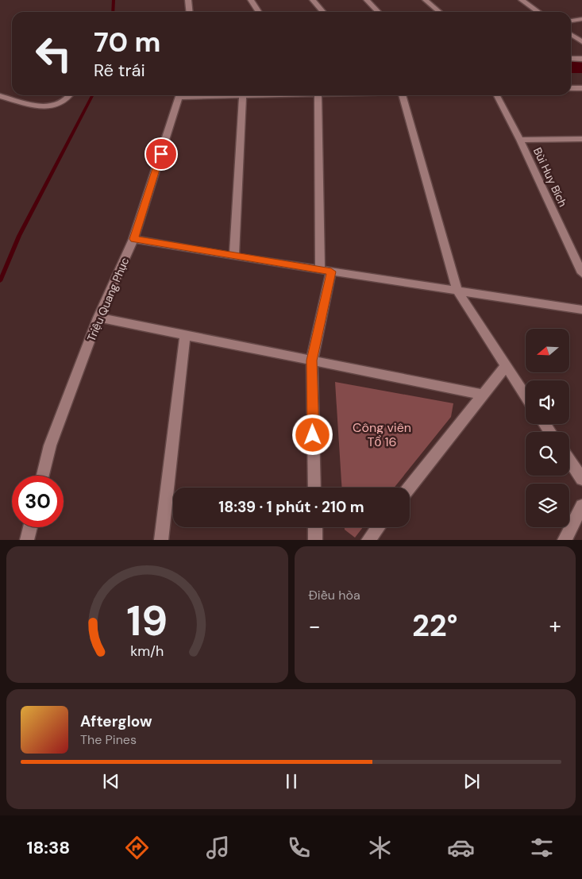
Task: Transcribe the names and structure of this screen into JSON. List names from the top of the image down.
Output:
{
  "streets": {
    "street": ["Bùi Huy Bích", "Triệu Quang Phục"]
  },
  "parks": ["Công viên Tổ 16"],
  "north": "left",
  "page": {
    "turn": ["70 m", "Rẽ trái"],
    "limit": "30",
    "trip": "18:39 · 1 phút · 210 m",
    "tile": "Điều hòa",
    "heat": ["−", "22°", "+"],
    "song": ["Afterglow", "The Pines"],
    "tabs": "18:38",
    "gauge": ["19", "km/h"]
  }
}
